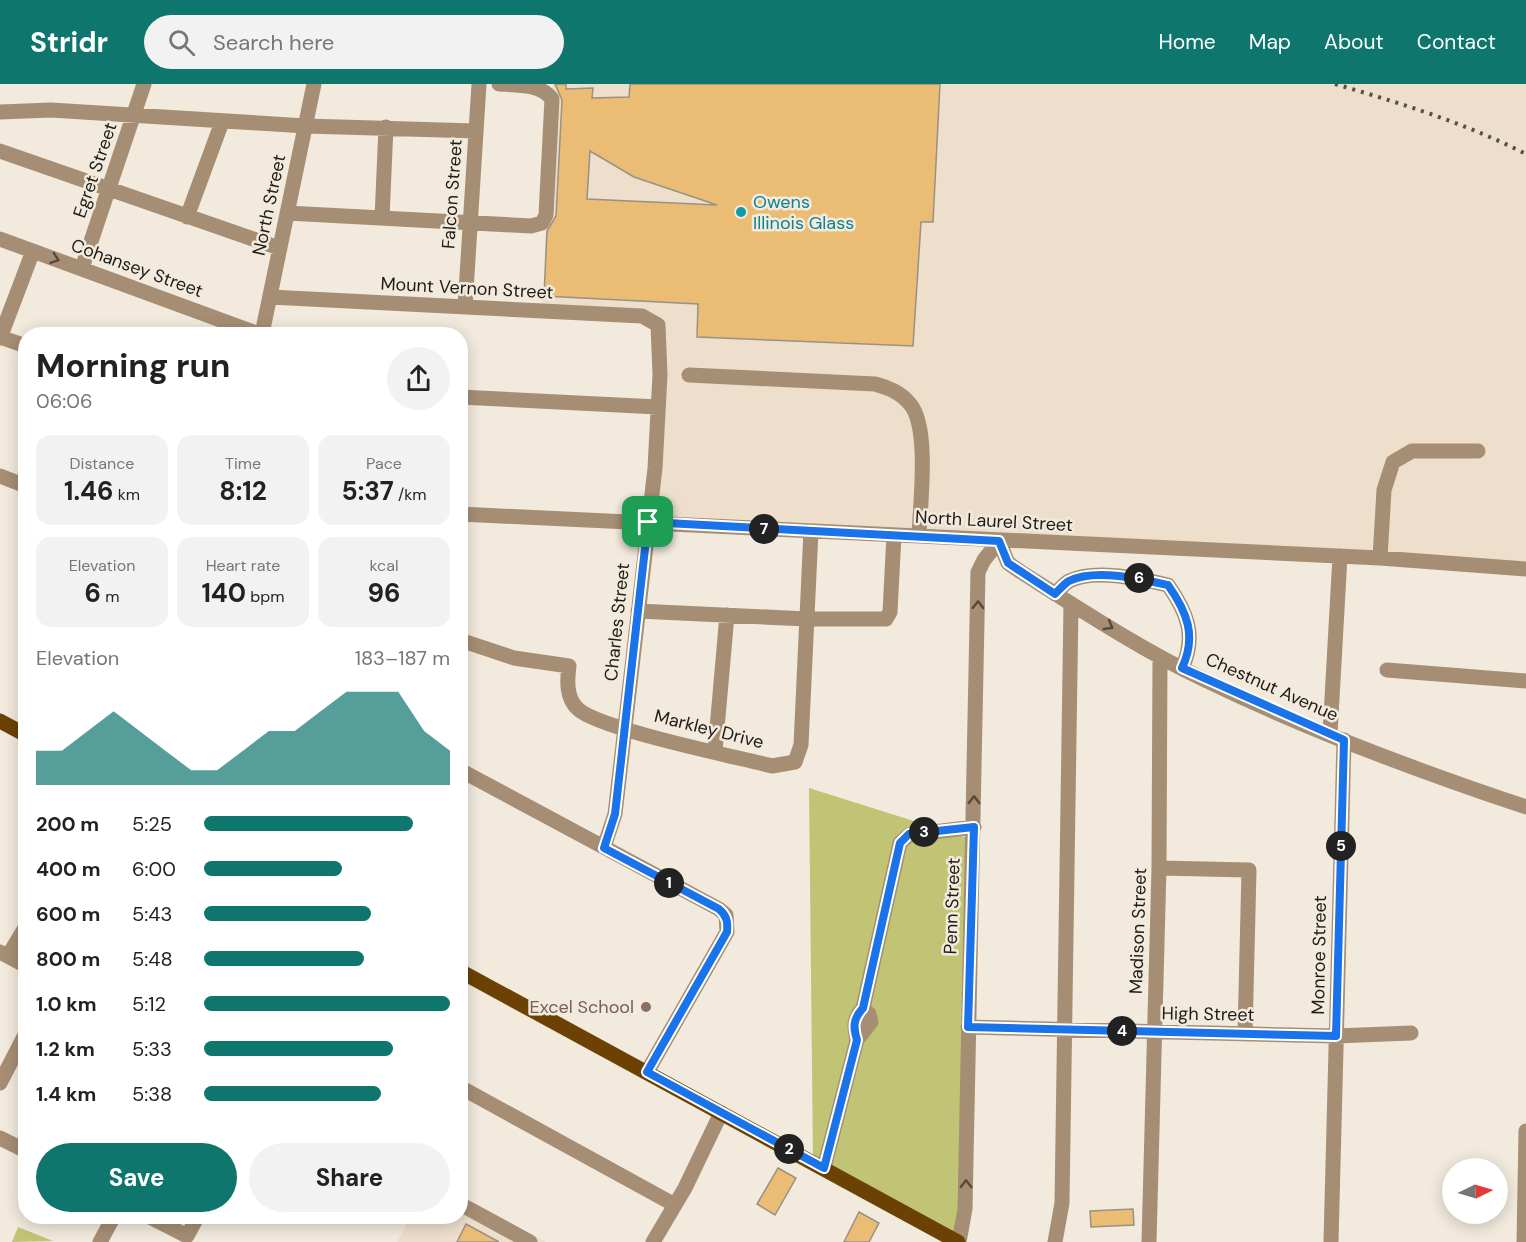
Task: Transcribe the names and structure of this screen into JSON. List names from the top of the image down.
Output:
{
  "streets": {
    "street": [
      "Egret Street",
      "Falcon Street",
      "North Street",
      "Cohansey Street",
      "Mount Vernon Street",
      "North Laurel Street",
      "Charles Street",
      "Chestnut Avenue",
      "Markley Drive",
      "Penn Street",
      "Madison Street",
      "Monroe Street",
      "High Street"
    ]
  },
  "crossings": [
    ["Egret Street", "Cohansey Street"],
    ["Falcon Street", "Mount Vernon Street"],
    ["North Street", "Mount Vernon Street"],
    ["Mount Vernon Street", "Charles Street"],
    ["North Laurel Street", "Charles Street"],
    ["North Laurel Street", "Chestnut Avenue"],
    ["North Laurel Street", "Markley Drive"],
    ["North Laurel Street", "Penn Street"],
    ["Charles Street", "Markley Drive"],
    ["Chestnut Avenue", "Penn Street"],
    ["Chestnut Avenue", "Madison Street"],
    ["Chestnut Avenue", "Monroe Street"],
    ["Penn Street", "High Street"],
    ["Madison Street", "High Street"],
    ["Monroe Street", "High Street"]
  ],
  "places": ["Owens Illinois Glass", "Excel School"],
  "north": "right",
  "page": {
    "header": "Stridr",
    "search": "Search here",
    "nav": [
      "Home",
      "Map",
      "About",
      "Contact"
    ],
    "heading": ["Morning run", "06:06"],
    "stats": [
      ["Distance", "1.46 km"],
      ["Time", "8:12"],
      ["Pace", "5:37 /km"],
      ["Elevation", "6 m"],
      ["Heart rate", "140 bpm"],
      ["kcal", "96"]
    ],
    "pins": [
      "7",
      "6",
      "3",
      "5",
      "1",
      "4",
      "2"
    ],
    "chart": ["Elevation", "183–187 m"],
    "list": [
      {
        "name": "200 m",
        "note": "5:25"
      },
      {
        "name": "400 m",
        "note": "6:00"
      },
      {
        "name": "600 m",
        "note": "5:43"
      },
      {
        "name": "800 m",
        "note": "5:48"
      },
      {
        "name": "1.0 km",
        "note": "5:12"
      },
      {
        "name": "1.2 km",
        "note": "5:33"
      },
      {
        "name": "1.4 km",
        "note": "5:38"
      }
    ],
    "buttons": ["Save", "Share"]
  }
}
